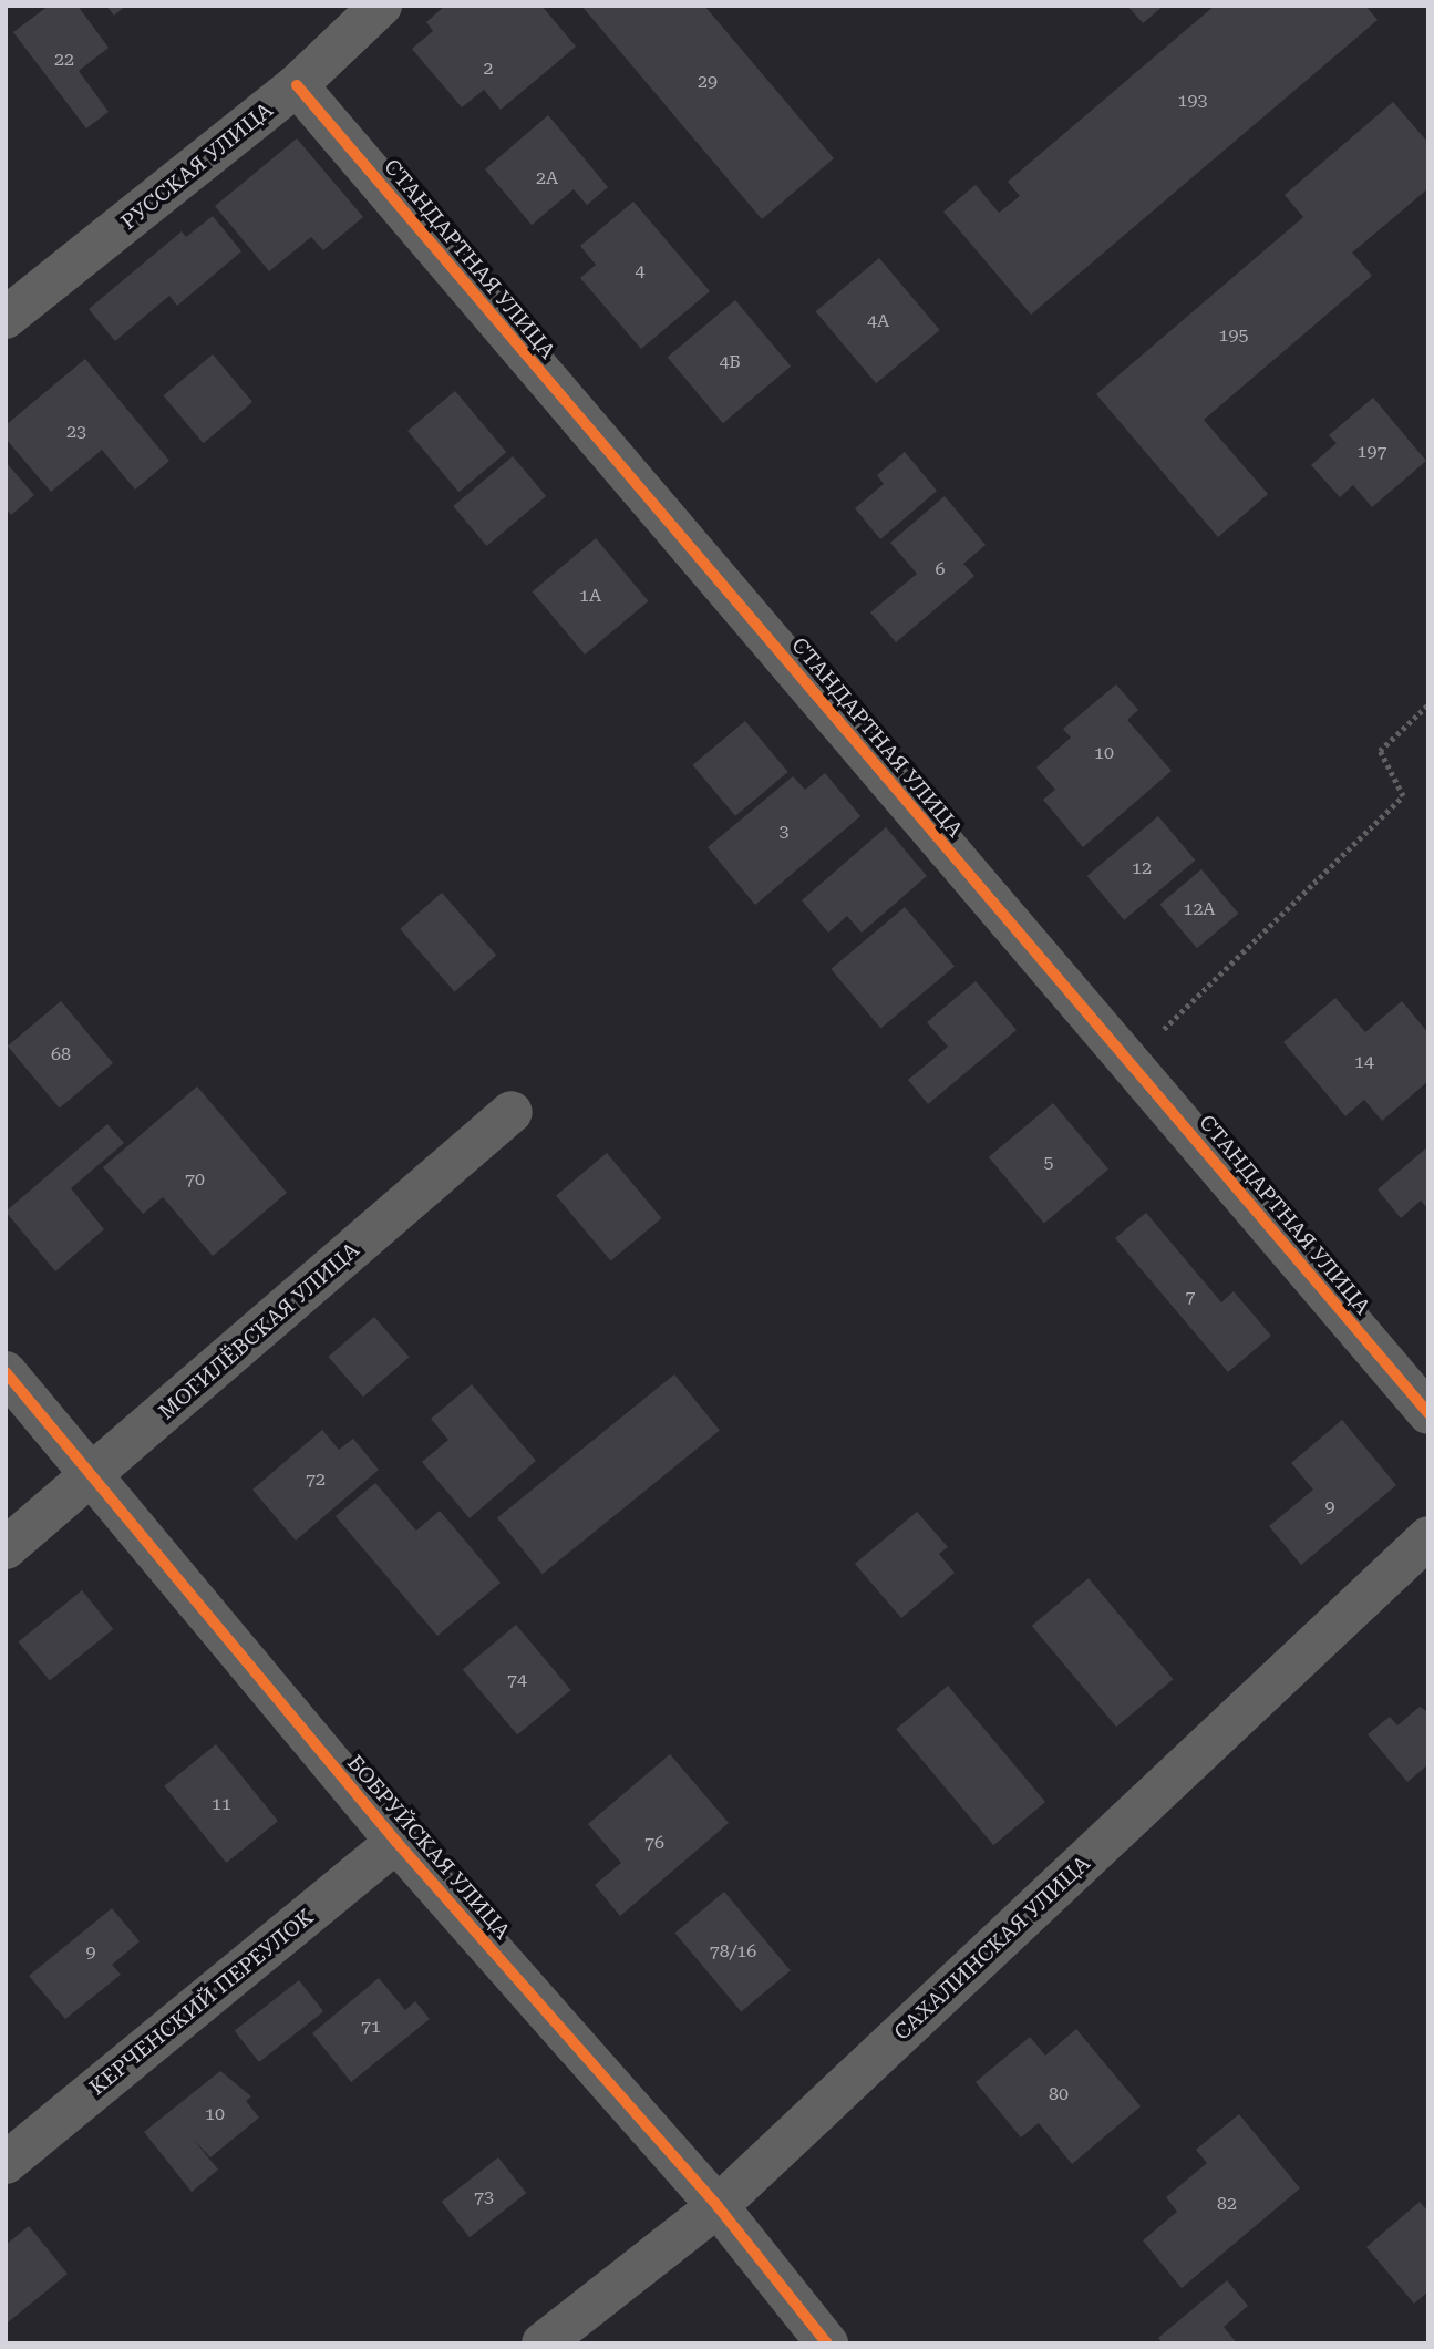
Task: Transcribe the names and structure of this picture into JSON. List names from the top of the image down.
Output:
{
  "streets": {
    "street": [
      "РУССКАЯ УЛИЦА",
      "СТАНДАРТНАЯ УЛИЦА",
      "МОГИЛЁВСКАЯ УЛИЦА",
      "БОБРУЙСКАЯ УЛИЦА",
      "САХАЛИНСКАЯ УЛИЦА",
      "КЕРЧЕНСКИЙ ПЕРЕУЛОК"
    ]
  },
  "crossings": [
    ["РУССКАЯ УЛИЦА", "СТАНДАРТНАЯ УЛИЦА"],
    ["МОГИЛЁВСКАЯ УЛИЦА", "БОБРУЙСКАЯ УЛИЦА"],
    ["БОБРУЙСКАЯ УЛИЦА", "САХАЛИНСКАЯ УЛИЦА"],
    ["БОБРУЙСКАЯ УЛИЦА", "КЕРЧЕНСКИЙ ПЕРЕУЛОК"]
  ],
  "house_numbers": [
    "22",
    "2",
    "29",
    "193",
    "2А",
    "4",
    "4А",
    "195",
    "4Б",
    "23",
    "197",
    "6",
    "1А",
    "10",
    "3",
    "12",
    "12А",
    "68",
    "14",
    "5",
    "70",
    "7",
    "72",
    "9",
    "74",
    "11",
    "76",
    "78/16",
    "9",
    "71",
    "80",
    "10",
    "73",
    "82"
  ]
}
